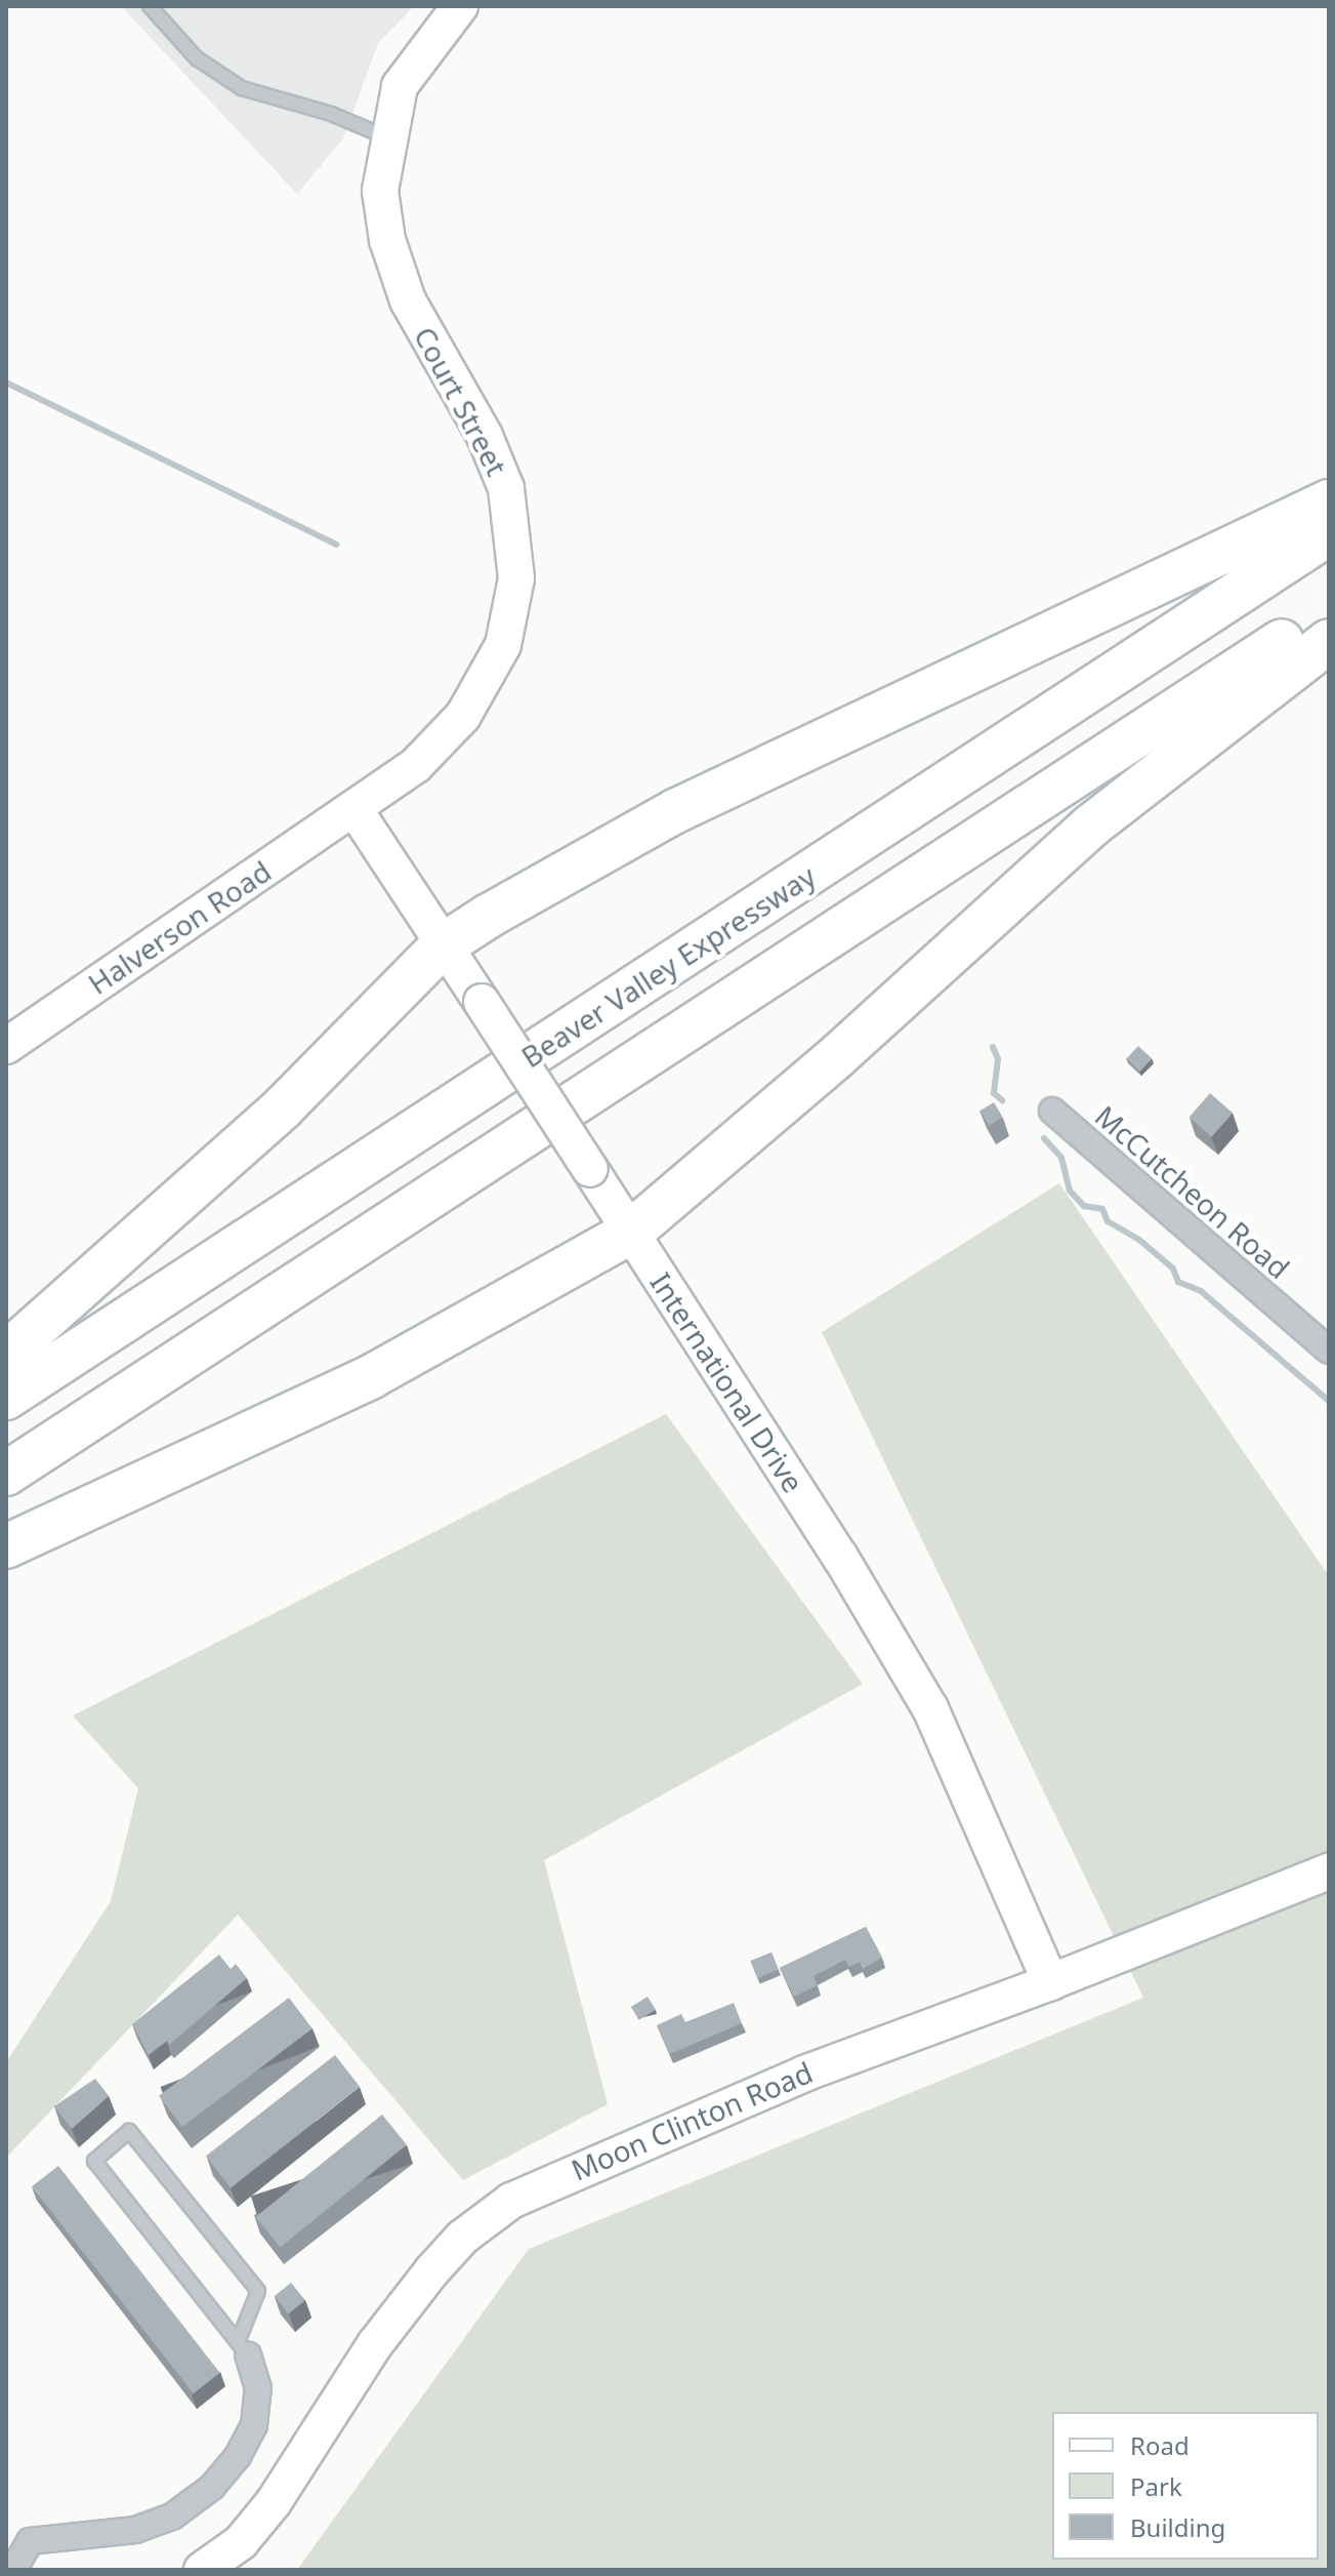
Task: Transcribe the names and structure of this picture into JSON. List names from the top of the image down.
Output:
{
  "streets": {
    "highway": ["Beaver Valley Expressway"],
    "street": [
      "Court Street",
      "Halverson Road",
      "McCutcheon Road",
      "International Drive",
      "Moon Clinton Road"
    ]
  },
  "crossings": [
    ["Court Street", "Halverson Road"],
    ["Court Street", "International Drive"],
    ["Halverson Road", "International Drive"],
    ["International Drive", "Moon Clinton Road"]
  ],
  "legend": ["Road", "Park", "Building"]
}
